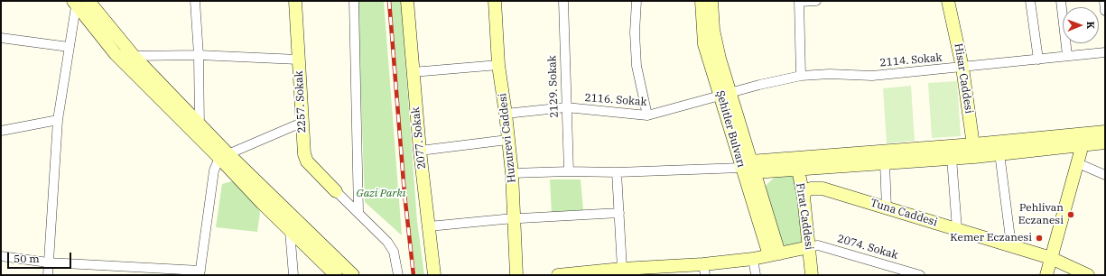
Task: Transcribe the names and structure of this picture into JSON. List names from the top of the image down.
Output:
{
  "streets": {
    "street": [
      "2114. Sokak",
      "Hisar Caddesi",
      "2129. Sokak",
      "2116. Sokak",
      "2257. Sokak",
      "Şehitler Bulvarı",
      "2077. Sokak",
      "Huzurevi Caddesi",
      "Tuna Caddesi",
      "Fırat Caddesi",
      "2074. Sokak"
    ]
  },
  "crossings": [
    ["2114. Sokak", "Hisar Caddesi"],
    ["2114. Sokak", "2116. Sokak"],
    ["2114. Sokak", "Şehitler Bulvarı"],
    ["2129. Sokak", "2116. Sokak"],
    ["2116. Sokak", "Şehitler Bulvarı"],
    ["2116. Sokak", "Huzurevi Caddesi"],
    ["Tuna Caddesi", "Fırat Caddesi"],
    ["Fırat Caddesi", "2074. Sokak"]
  ],
  "parks": ["Gazi Parkı"],
  "places": ["Pehlivan Eczanesi", "Kemer Eczanesi"],
  "scale_bar": "50 m",
  "north": "right"
}
